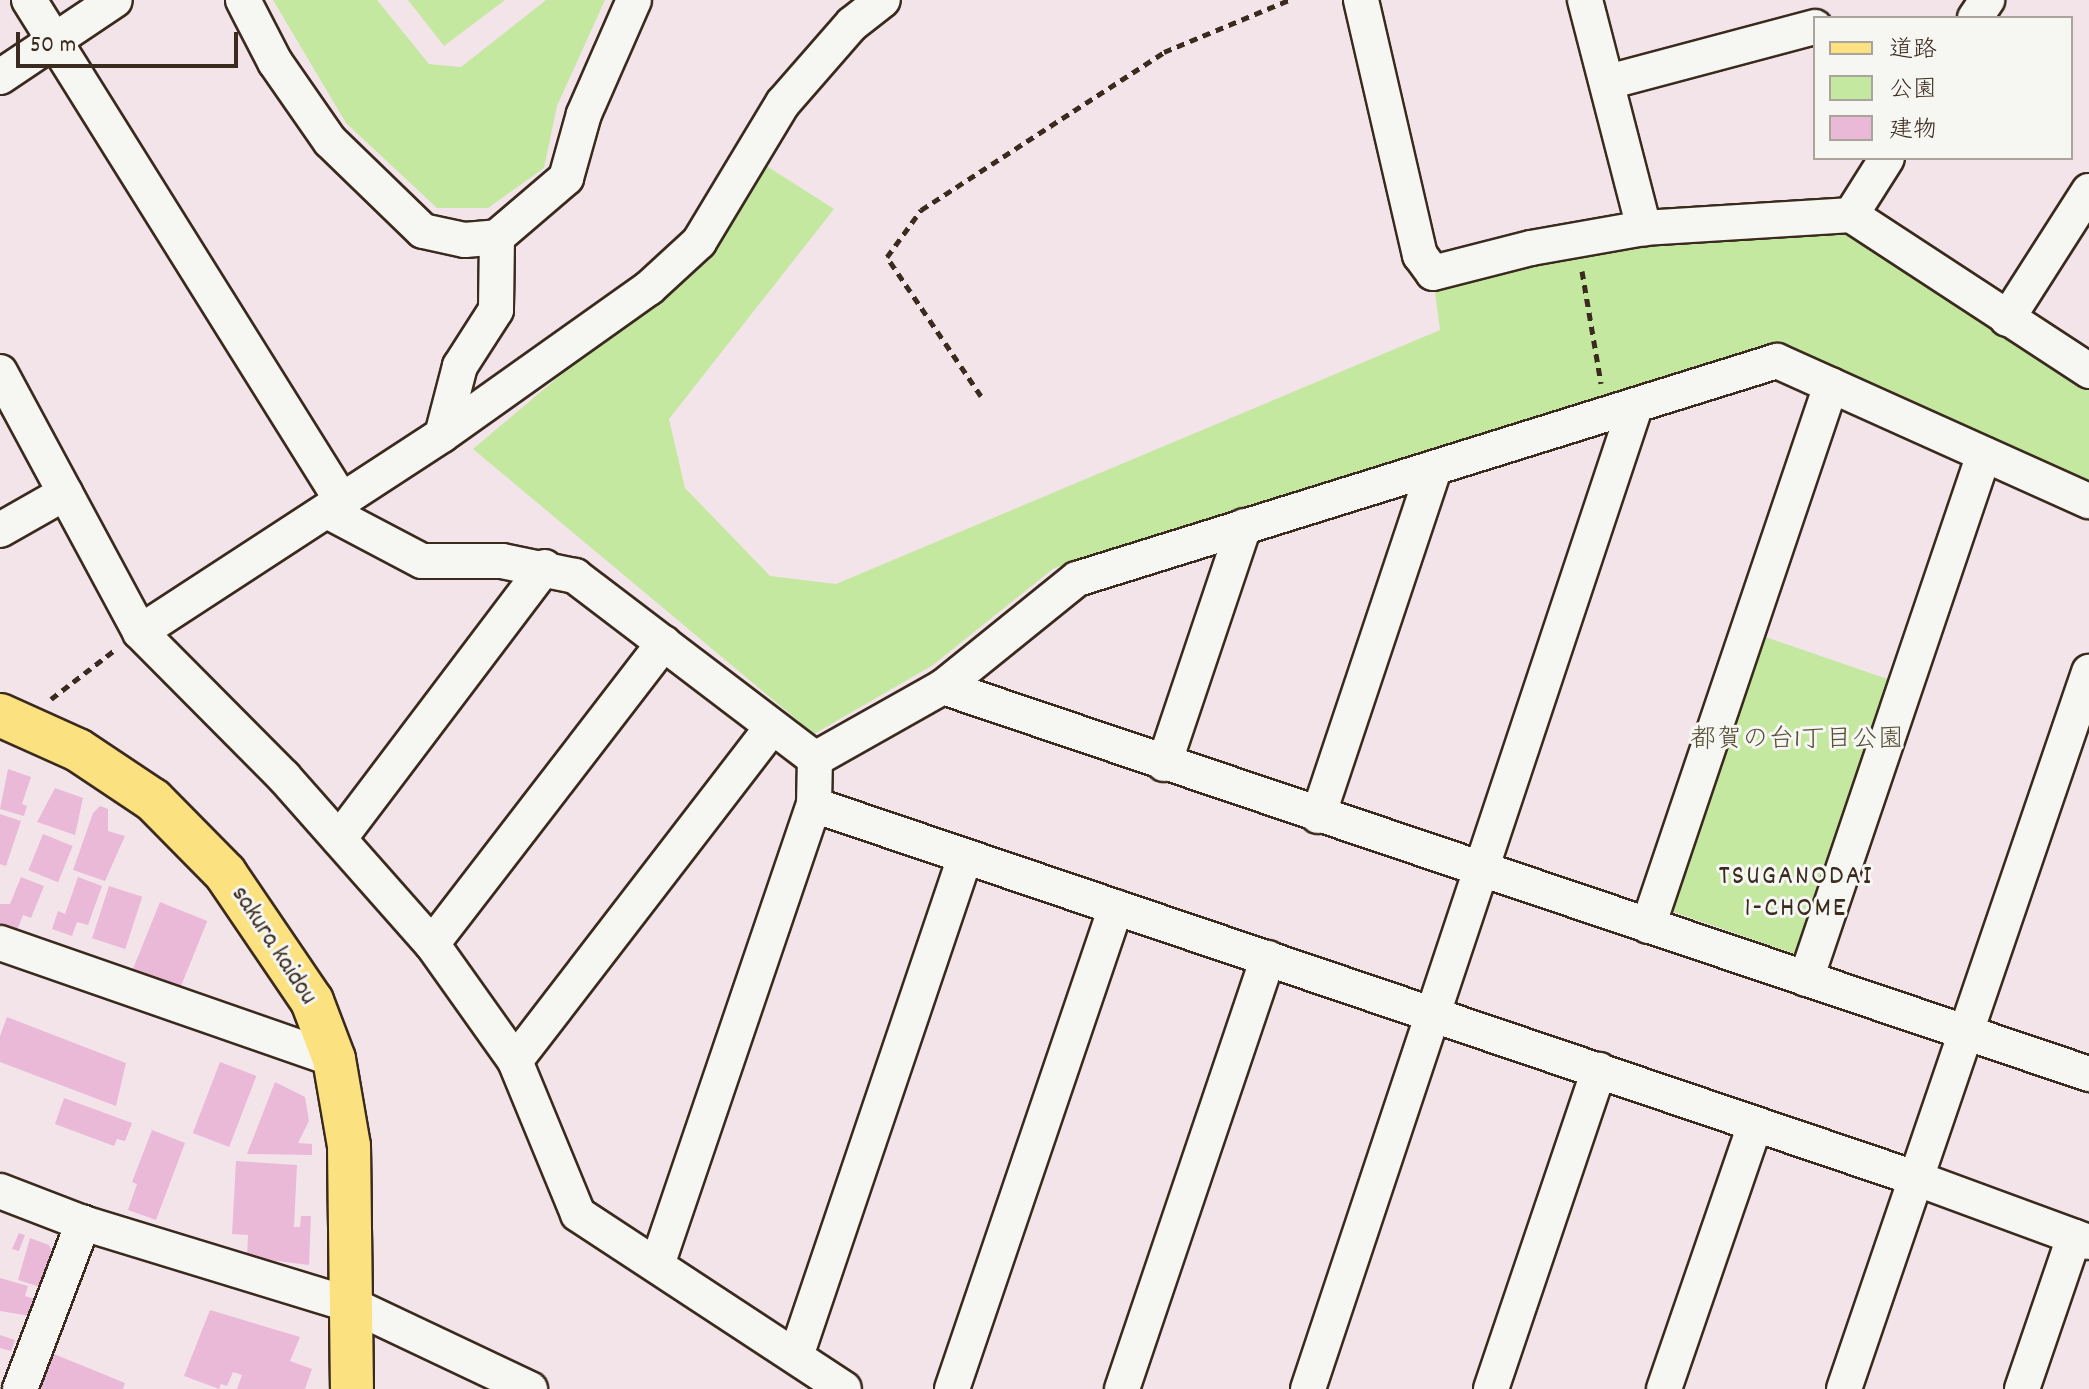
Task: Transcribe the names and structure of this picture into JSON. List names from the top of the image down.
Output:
{
  "streets": {
    "main road": ["sakura kaidou"]
  },
  "districts": ["TSUGANODAI 1-CHOME"],
  "parks": ["都賀の台1丁目公園"],
  "legend": ["道路", "公園", "建物"],
  "scale_bar": "50 m"
}
